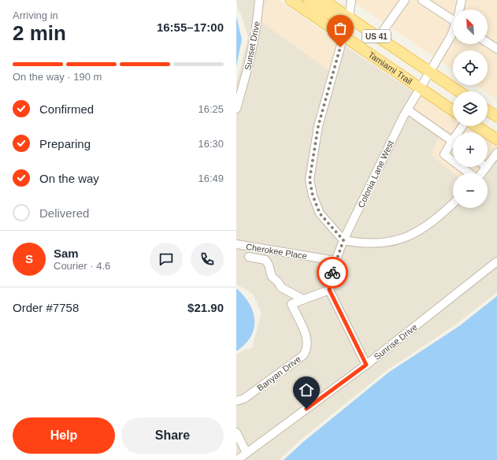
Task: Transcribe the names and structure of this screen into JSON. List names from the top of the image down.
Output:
{
  "streets": {
    "main road": ["US 41", "Tamiami Trail"],
    "street": [
      "Sunset Drive",
      "Colonia Lane West",
      "Cherokee Place",
      "Sunrise Drive",
      "Banyan Drive"
    ]
  },
  "crossings": [
    ["US 41", "Colonia Lane West"],
    ["Tamiami Trail", "Colonia Lane West"],
    ["Colonia Lane West", "Cherokee Place"],
    ["Colonia Lane West", "Banyan Drive"]
  ],
  "north": "top left",
  "page": {
    "heading": ["2 min", "Arriving in", "16:55–17:00"],
    "panel": [
      "Sam",
      "Courier · 4.6",
      "Order #7758",
      "$21.90"
    ],
    "map_buttons": ["+", "−"],
    "bar": "On the way · 190 m",
    "list": [
      ["Confirmed", "16:25"],
      ["Preparing", "16:30"],
      ["On the way", "16:49"],
      "Delivered"
    ],
    "round": "S",
    "buttons": ["Help", "Share"]
  }
}
